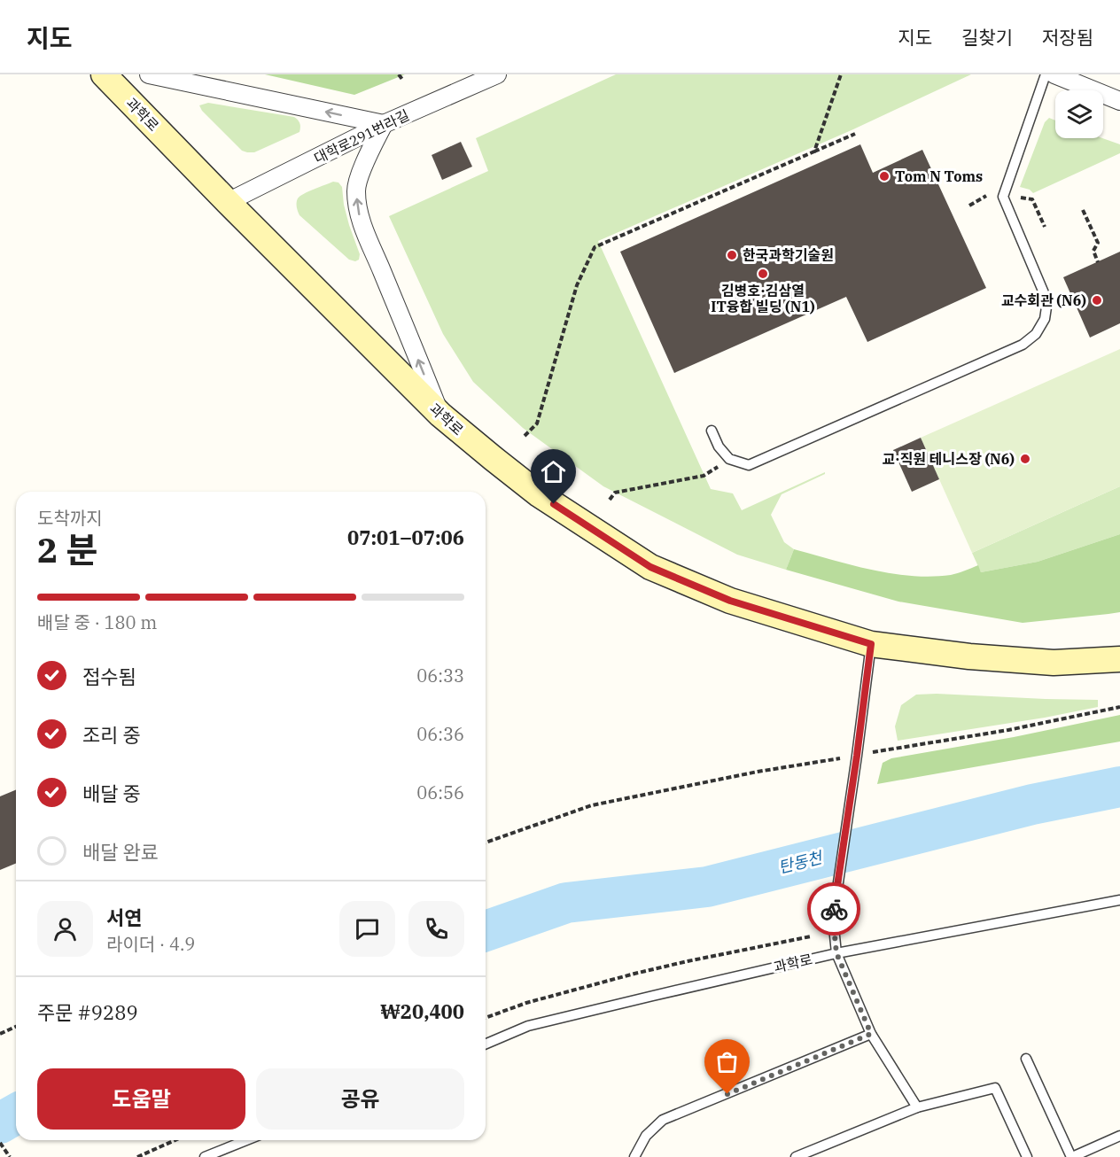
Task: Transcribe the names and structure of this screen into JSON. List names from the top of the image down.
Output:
{
  "streets": {
    "main road": ["과학로"],
    "street": ["대학로291번라길"]
  },
  "crossings": [
    ["과학로", "대학로291번라길"]
  ],
  "water": ["탄동천"],
  "places": [
    "Tom N Toms",
    "한국과학기술원",
    "김병호·김삼열 IT융합 빌딩 (N1)",
    "교수회관 (N6)",
    "교·직원 테니스장 (N6)"
  ],
  "page": {
    "header": "지도",
    "nav": ["지도", "길찾기", "저장됨"],
    "heading": ["2 분", "도착까지", "07:01–07:06"],
    "panel": [
      "서연",
      "라이더 · 4.9",
      "주문 #9289",
      "₩20,400"
    ],
    "bar": "배달 중 · 180 m",
    "list": [
      ["접수됨", "06:33"],
      ["조리 중", "06:36"],
      ["배달 중", "06:56"],
      "배달 완료"
    ],
    "buttons": ["도움말", "공유"]
  }
}
